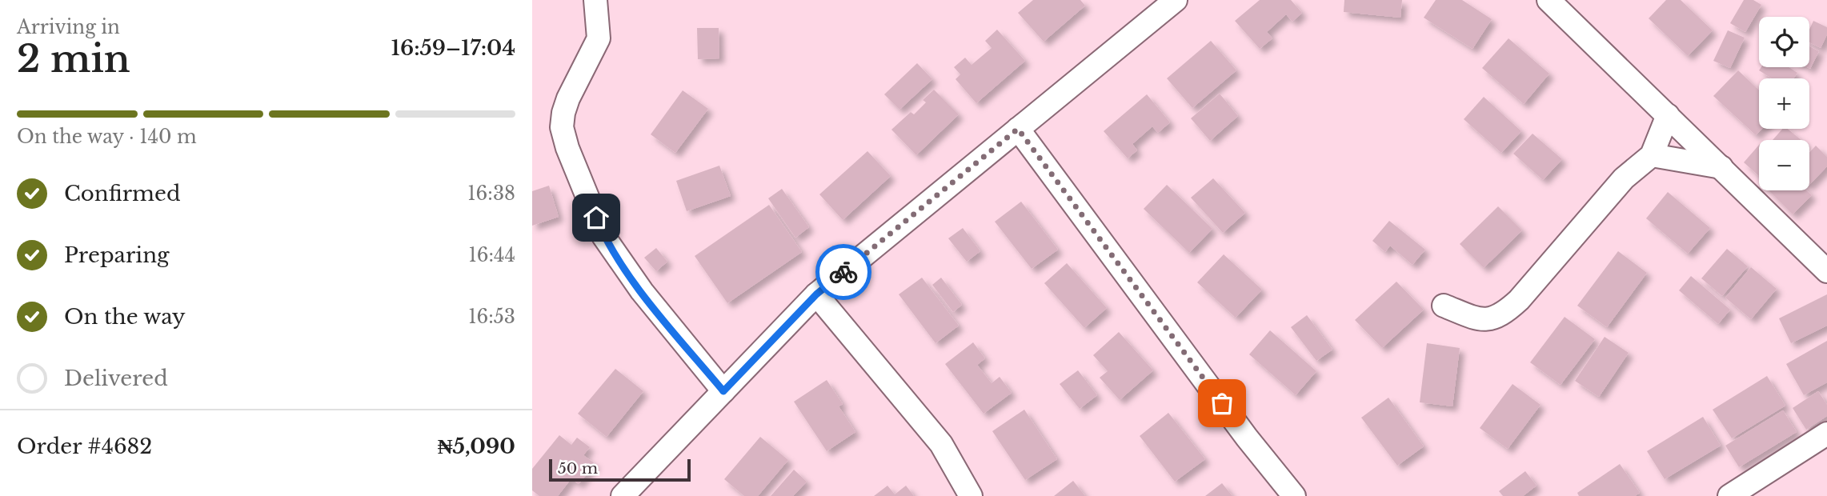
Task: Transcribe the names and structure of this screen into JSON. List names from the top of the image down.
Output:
{
  "scale_bar": "50 m",
  "page": {
    "heading": ["2 min", "Arriving in", "16:59–17:04"],
    "panel": ["Order #4682", "₦5,090"],
    "map_buttons": ["+", "−"],
    "bar": "On the way · 140 m",
    "list": [
      ["Confirmed", "16:38"],
      ["Preparing", "16:44"],
      ["On the way", "16:53"],
      "Delivered"
    ],
    "scale": "50 m"
  }
}
